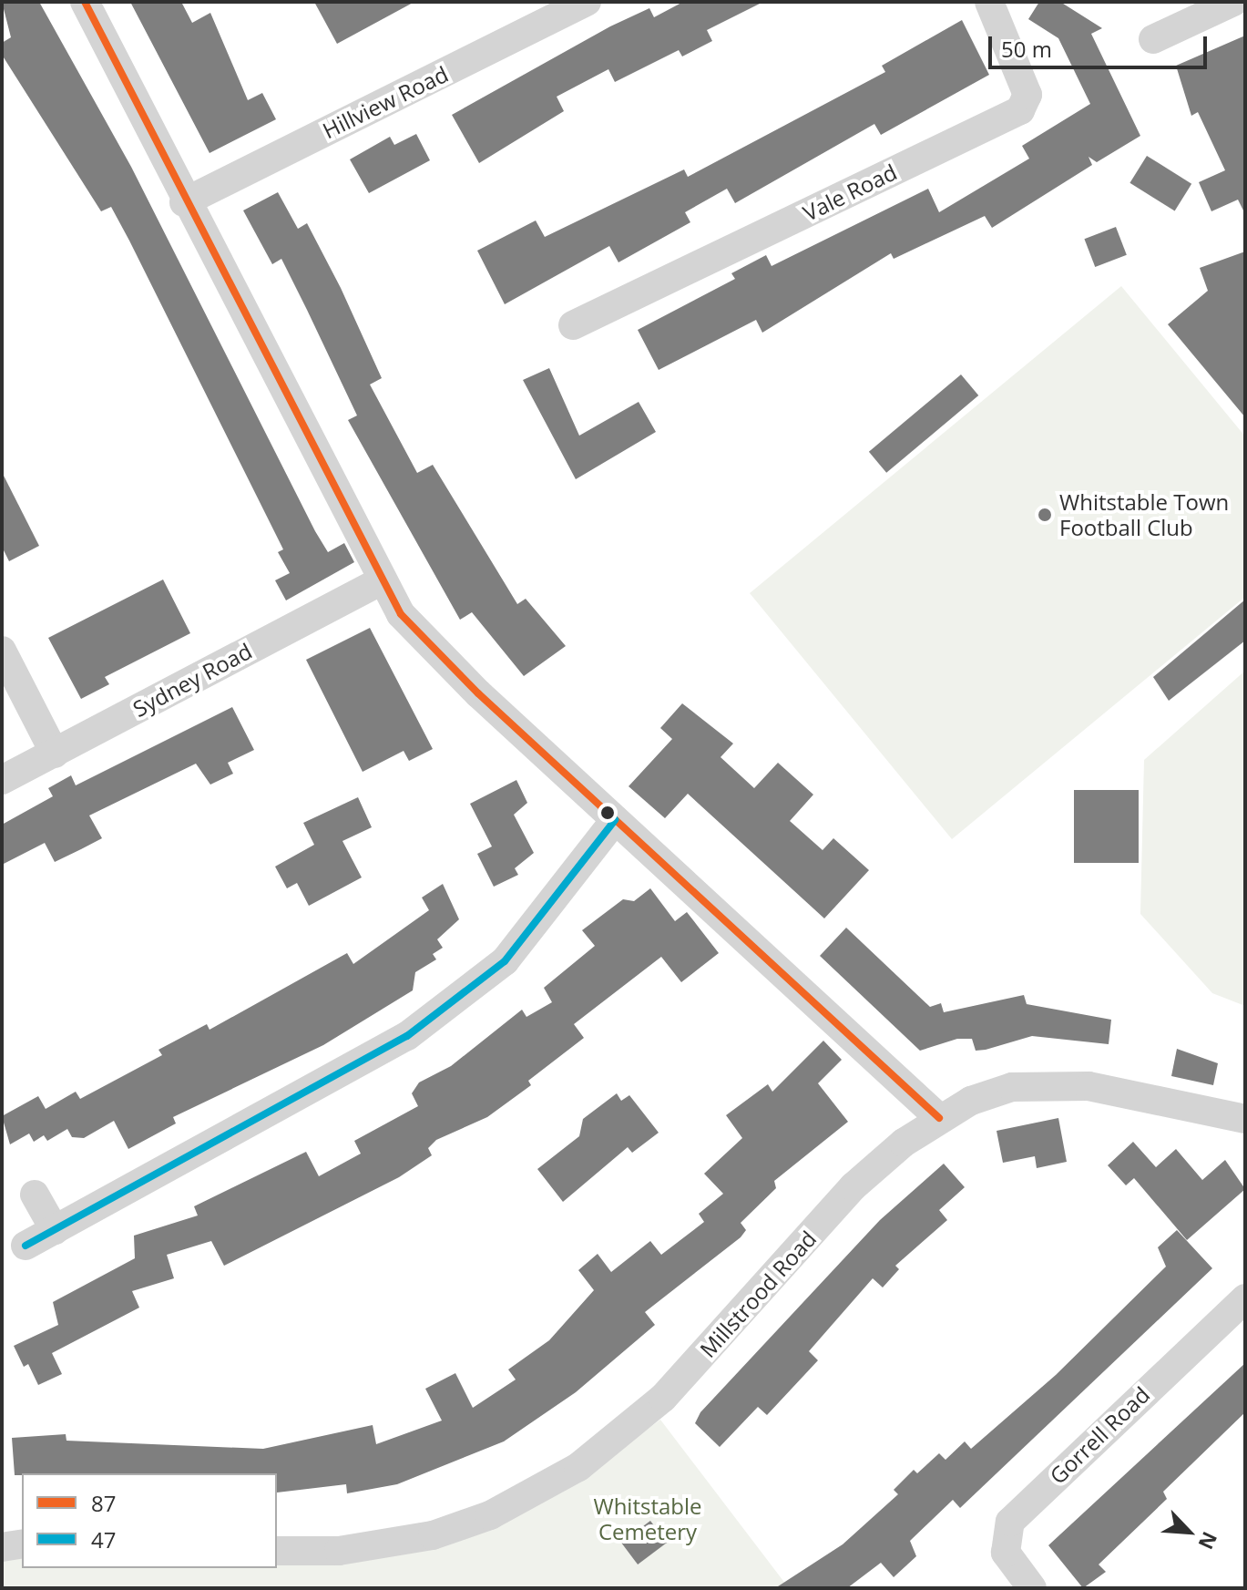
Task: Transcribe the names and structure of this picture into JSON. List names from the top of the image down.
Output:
{
  "streets": {
    "street": [
      "Hillview Road",
      "Vale Road",
      "Sydney Road",
      "Millstrood Road",
      "Gorrell Road"
    ]
  },
  "parks": ["Whitstable Cemetery"],
  "places": ["Whitstable Town Football Club"],
  "lines": ["transit line 87", "transit line 47"],
  "legend": ["87", "47"],
  "scale_bar": "50 m",
  "north": "bottom right"
}
